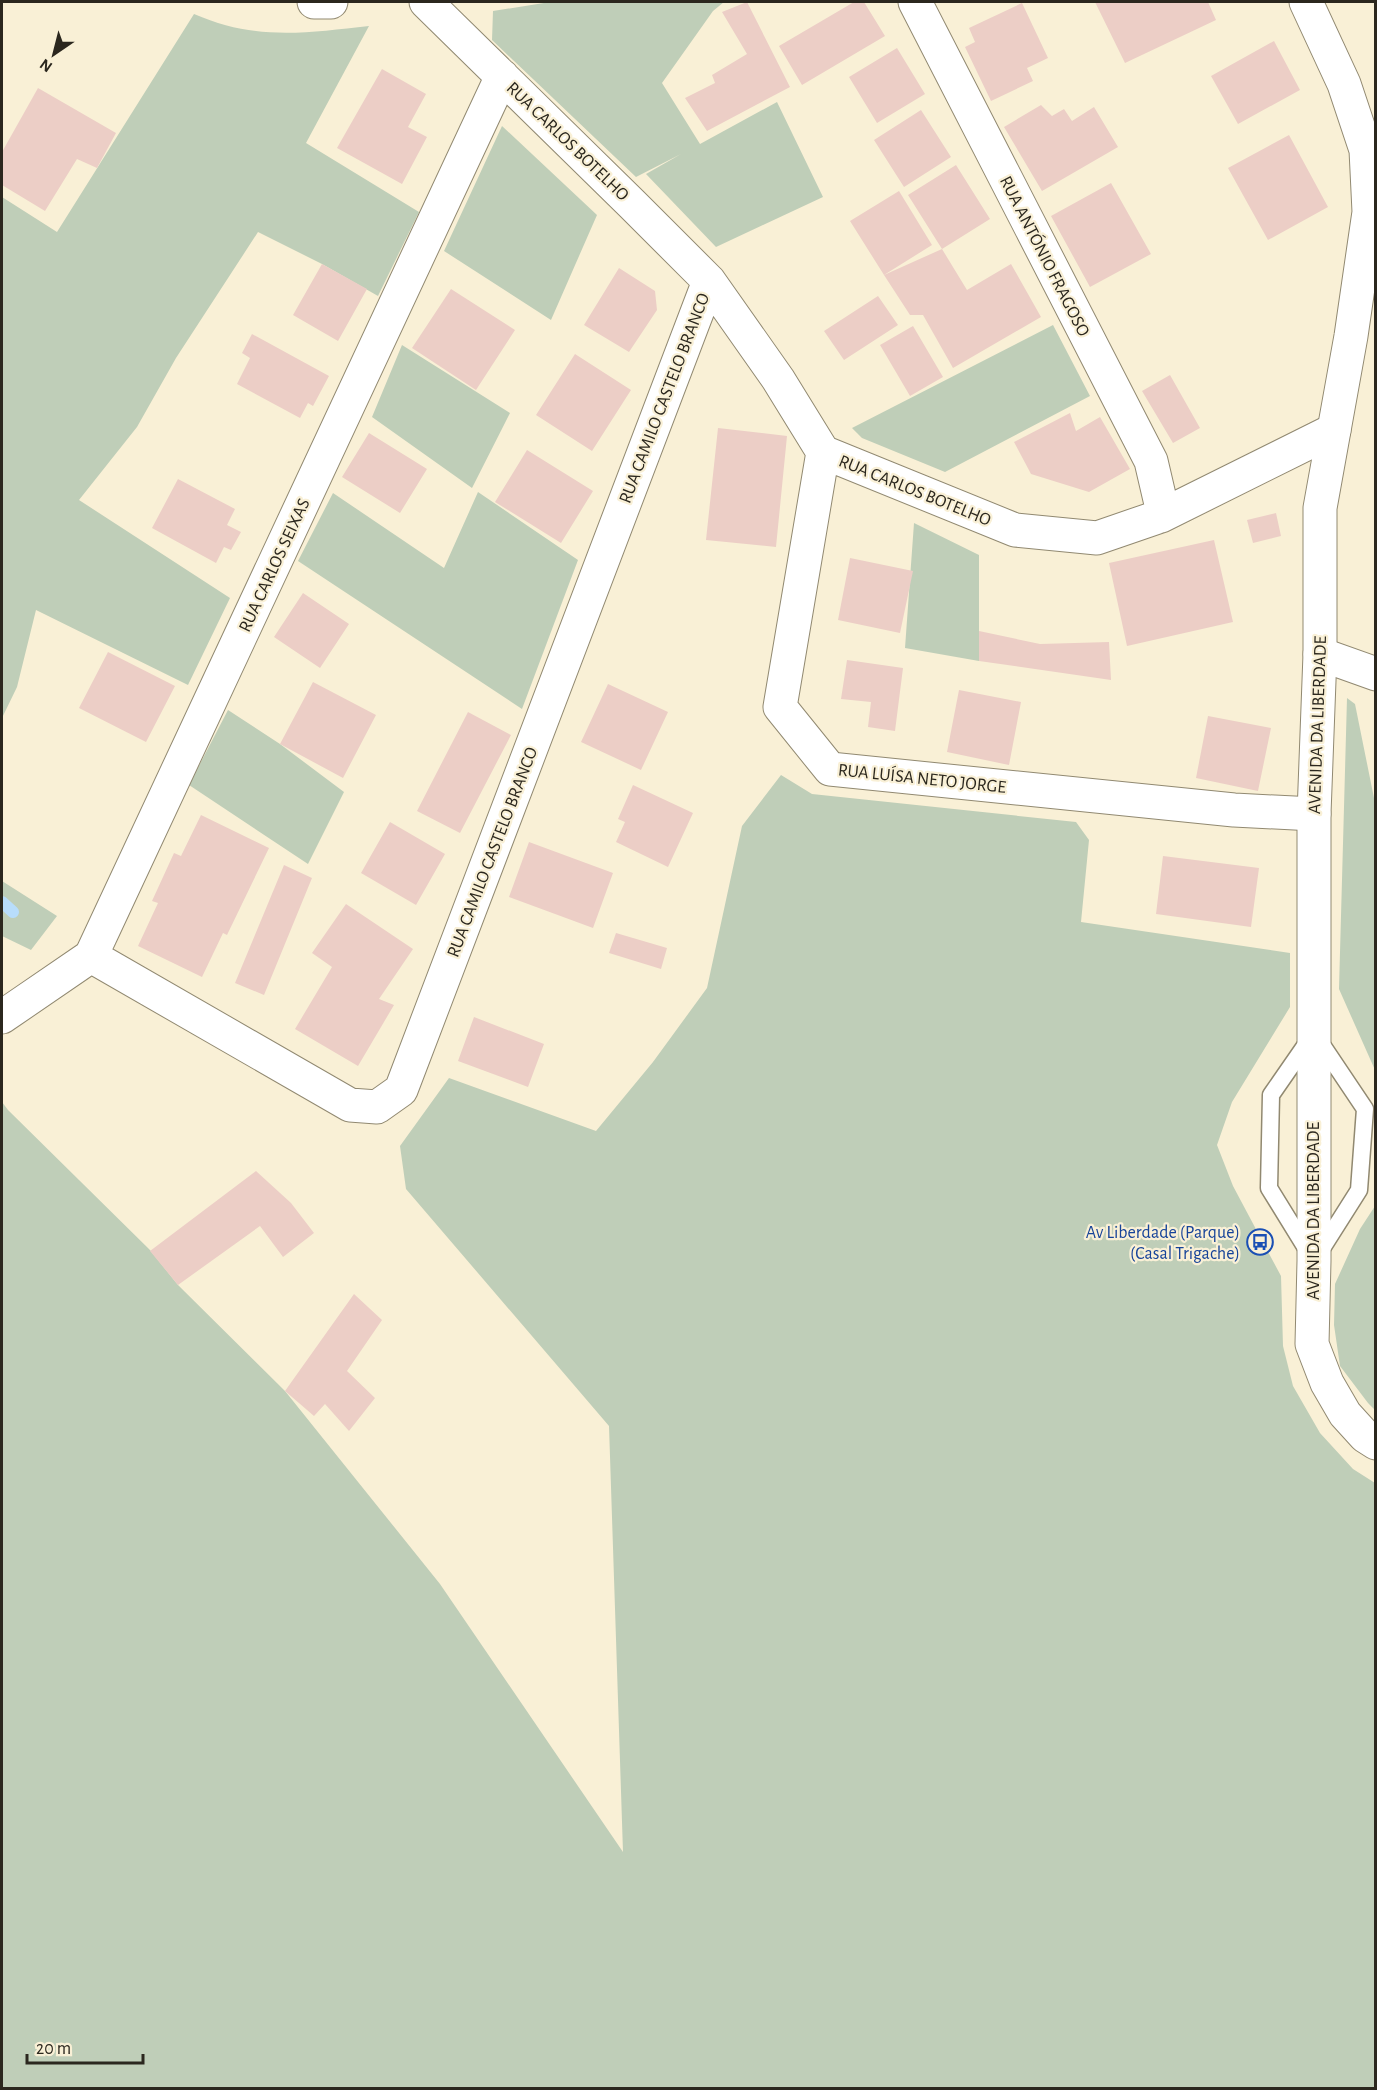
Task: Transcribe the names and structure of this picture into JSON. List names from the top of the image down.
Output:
{
  "streets": {
    "street": [
      "RUA CARLOS BOTELHO",
      "RUA ANTÓNIO FRAGOSO",
      "RUA CAMILO CASTELO BRANCO",
      "RUA CARLOS SEIXAS",
      "AVENIDA DA LIBERDADE",
      "RUA LUÍSA NETO JORGE"
    ]
  },
  "crossings": [
    ["RUA CARLOS BOTELHO", "RUA ANTÓNIO FRAGOSO"],
    ["RUA CARLOS BOTELHO", "RUA CAMILO CASTELO BRANCO"],
    ["RUA CARLOS BOTELHO", "RUA CARLOS SEIXAS"],
    ["RUA CARLOS BOTELHO", "AVENIDA DA LIBERDADE"],
    ["RUA CARLOS BOTELHO", "RUA LUÍSA NETO JORGE"],
    ["RUA CAMILO CASTELO BRANCO", "RUA CARLOS SEIXAS"],
    ["AVENIDA DA LIBERDADE", "RUA LUÍSA NETO JORGE"]
  ],
  "places": {
    "bus stop": ["Av Liberdade (Parque) (Casal Trigache)"]
  },
  "scale_bar": "20 m",
  "north": "bottom left"
}
